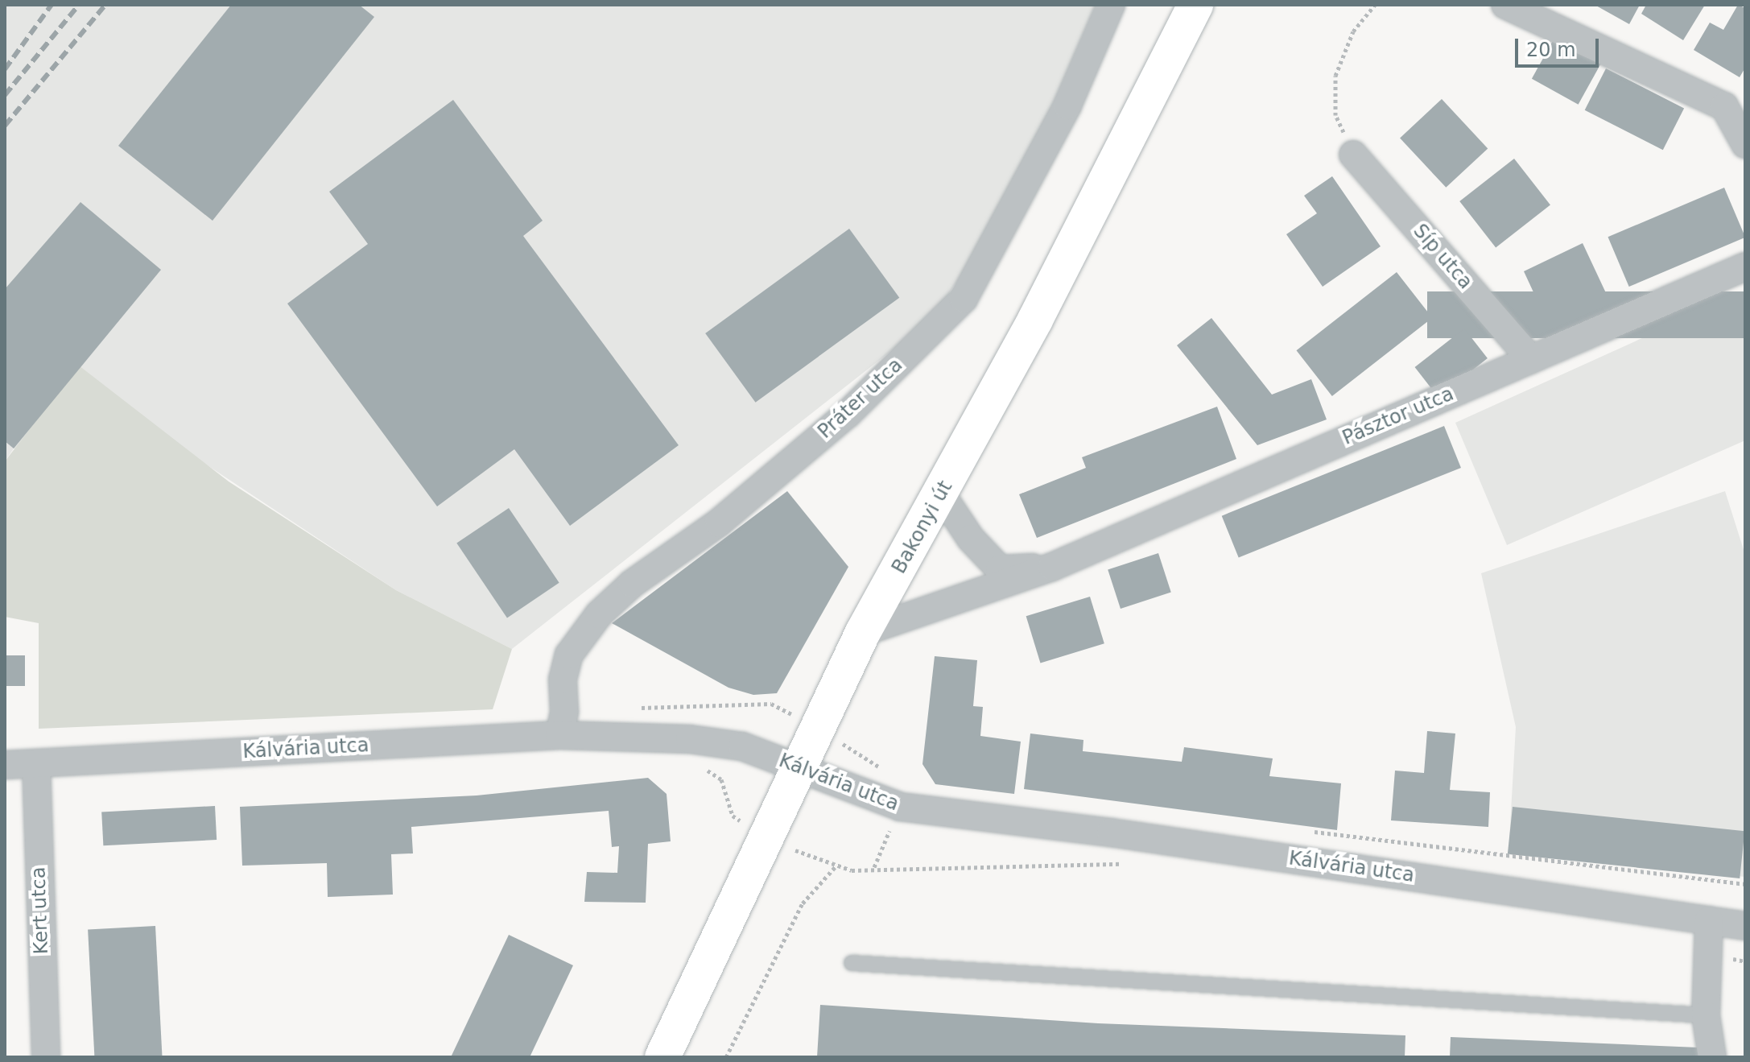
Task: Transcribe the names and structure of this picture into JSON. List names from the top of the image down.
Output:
{
  "streets": {
    "main road": ["Bakonyi út"],
    "street": [
      "Síp utca",
      "Práter utca",
      "Pásztor utca",
      "Kálvária utca",
      "Kert utca"
    ]
  },
  "crossings": [
    ["Síp utca", "Pásztor utca"],
    ["Práter utca", "Kálvária utca"],
    ["Pásztor utca", "Bakonyi út"],
    ["Bakonyi út", "Kálvária utca"],
    ["Kálvária utca", "Kert utca"]
  ],
  "scale_bar": "20 m"
}
